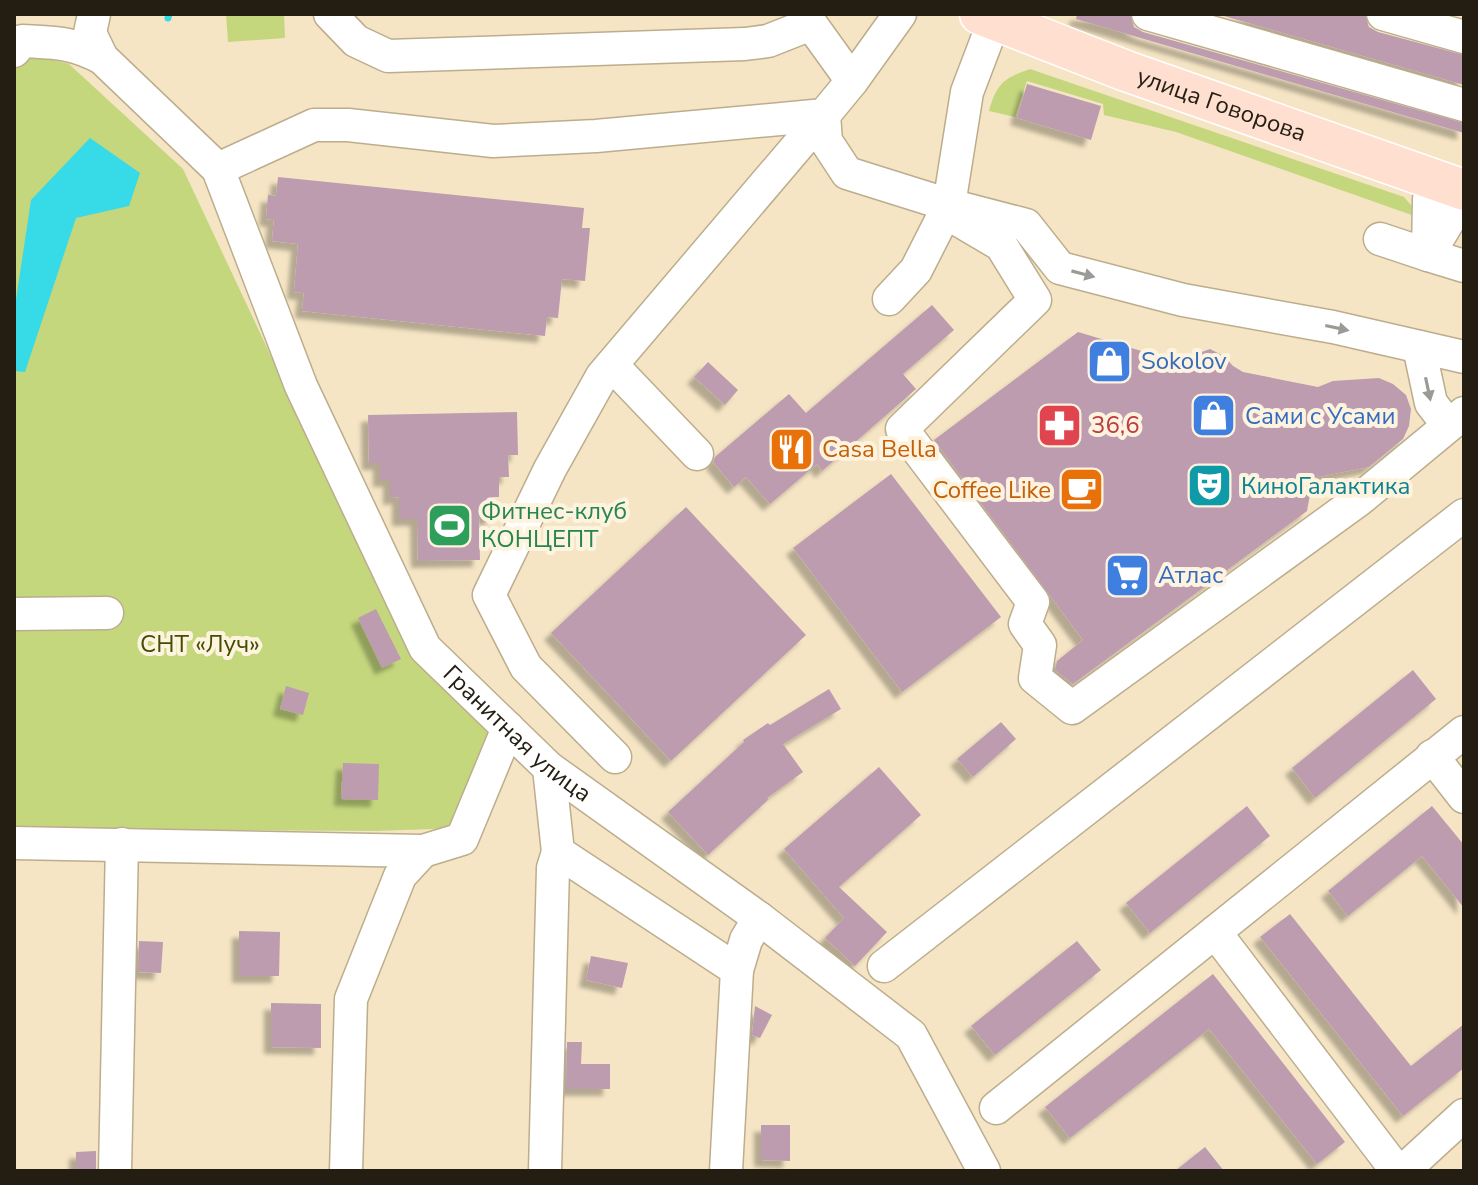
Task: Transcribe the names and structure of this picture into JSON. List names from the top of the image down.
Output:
{
  "streets": {
    "main road": ["улица Говорова"],
    "street": ["Гранитная улица"]
  },
  "parks": ["СНТ «Луч»"],
  "places": {
    "shop": ["Sokolov", "Сами с Усами"],
    "pharmacy": ["36,6"],
    "restaurant": ["Casa Bella"],
    "theatre": ["КиноГалактика"],
    "cafe": ["Coffee Like"],
    "sports": ["Фитнес-клуб КОНЦЕПТ"],
    "supermarket": ["Атлас"]
  }
}
